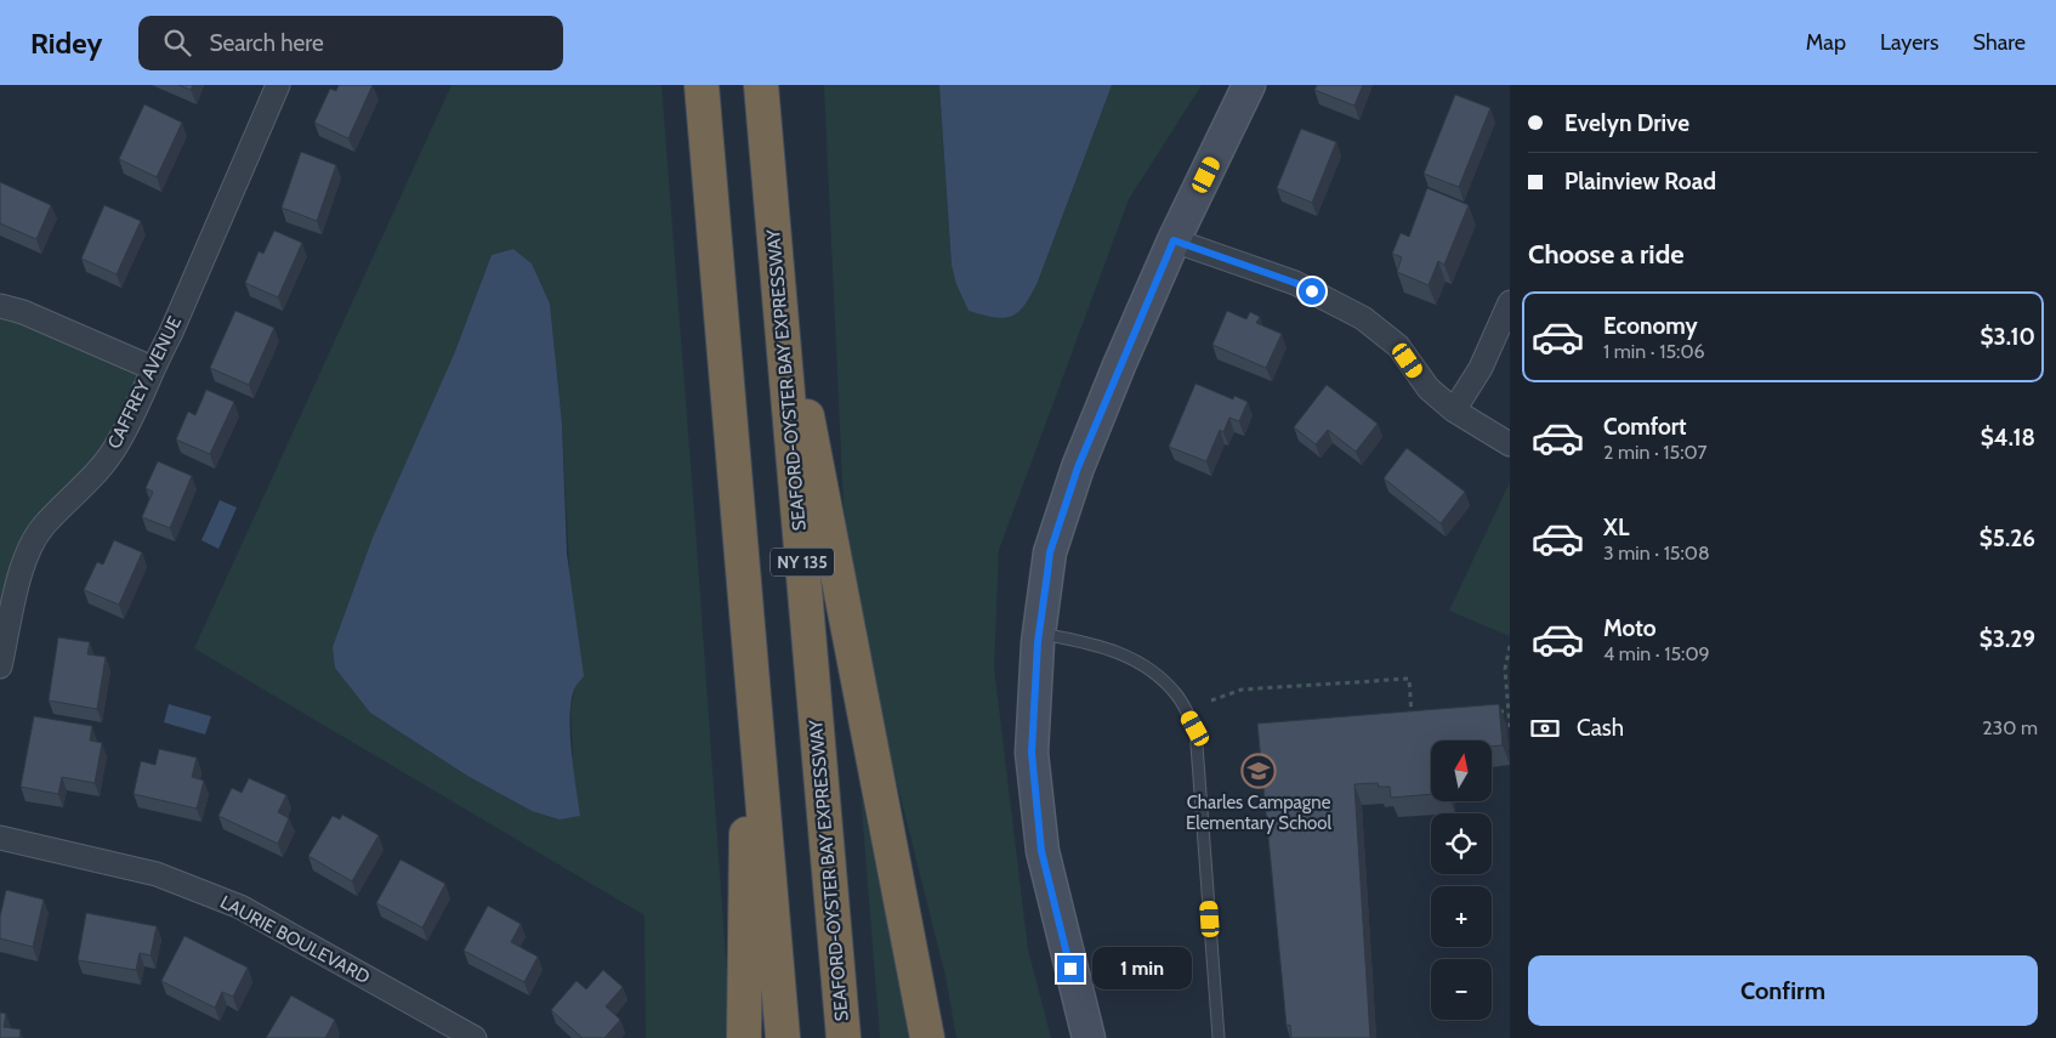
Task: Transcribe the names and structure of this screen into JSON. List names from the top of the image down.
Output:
{
  "streets": {
    "highway": ["SEAFORD-OYSTER BAY EXPRESSWAY", "NY 135"],
    "street": ["CAFFREY AVENUE", "LAURIE BOULEVARD"]
  },
  "places": {
    "school or university": ["Charles Campagne Elementary School"]
  },
  "north": "top",
  "page": {
    "header": "Ridey",
    "search": "Search here",
    "nav": ["Map", "Layers", "Share"],
    "banner": ["Evelyn Drive", "Plainview Road"],
    "heading": "Choose a ride",
    "list": [
      {
        "name": "Economy",
        "note": "1 min · 15:06",
        "value": "$3.10"
      },
      {
        "name": "Comfort",
        "note": "2 min · 15:07",
        "value": "$4.18"
      },
      {
        "name": "XL",
        "note": "3 min · 15:08",
        "value": "$5.26"
      },
      {
        "name": "Moto",
        "note": "4 min · 15:09",
        "value": "$3.29"
      }
    ],
    "pay": ["Cash", "230 m"],
    "map_buttons": ["+", "−"],
    "buttons": "Confirm",
    "bubble": "1 min"
  }
}
